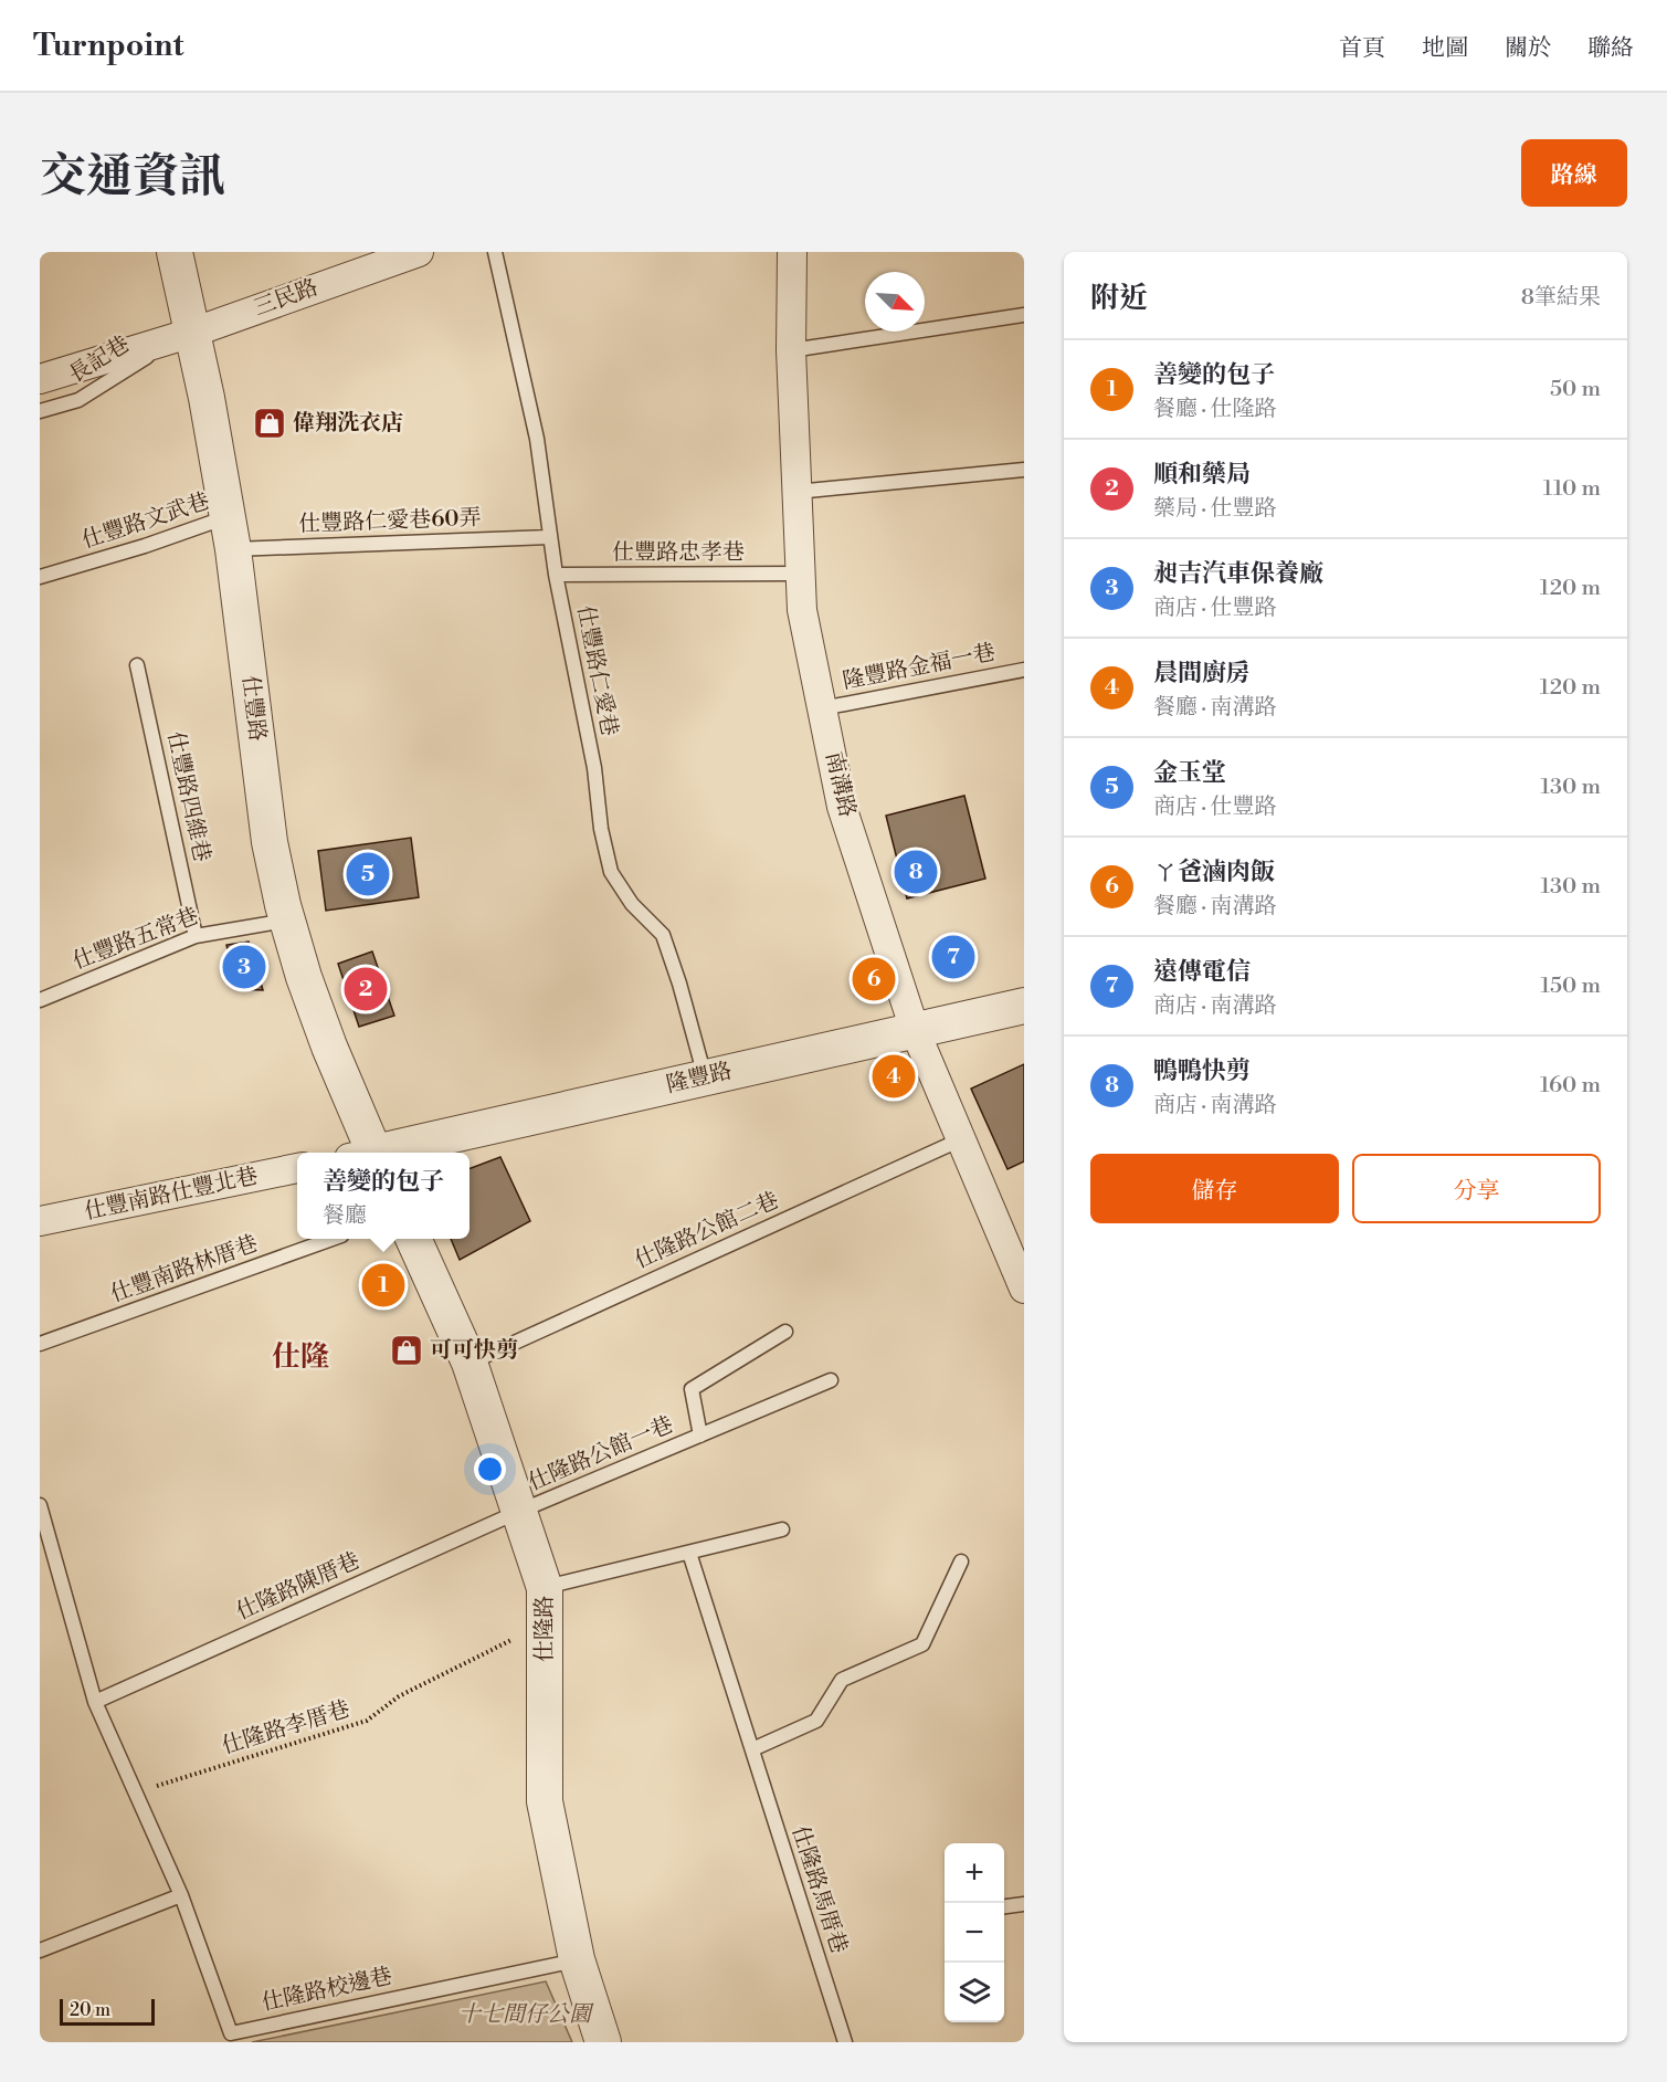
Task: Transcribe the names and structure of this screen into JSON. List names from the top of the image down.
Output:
{
  "streets": {
    "street": [
      "三民路",
      "仕豐路",
      "南溝路",
      "隆豐路",
      "仕豐南路仕豐北巷",
      "仕隆路"
    ],
    "lane": [
      "長記巷",
      "仕豐路文武巷",
      "仕豐路仁愛巷60弄",
      "仕豐路忠孝巷",
      "隆豐路金福一巷",
      "仕豐路仁愛巷",
      "仕豐路四維巷",
      "仕豐路五常巷",
      "仕隆路公館二巷",
      "仕豐南路林厝巷",
      "仕隆路公館一巷",
      "仕隆路陳厝巷",
      "仕隆路馬厝巷",
      "仕隆路校邊巷"
    ],
    "path": ["仕隆路李厝巷"]
  },
  "crossings": [
    ["三民路", "長記巷"],
    ["三民路", "仕豐路"],
    ["長記巷", "仕豐路"],
    ["仕豐路文武巷", "仕豐路仁愛巷60弄"],
    ["仕豐路文武巷", "仕豐路"],
    ["仕豐路仁愛巷60弄", "仕豐路仁愛巷"],
    ["仕豐路仁愛巷60弄", "仕豐路"],
    ["仕豐路忠孝巷", "仕豐路仁愛巷"],
    ["仕豐路忠孝巷", "南溝路"],
    ["隆豐路金福一巷", "南溝路"],
    ["仕豐路仁愛巷", "隆豐路"],
    ["仕豐路", "仕豐路五常巷"],
    ["南溝路", "隆豐路"],
    ["南溝路", "仕隆路公館二巷"],
    ["仕豐路四維巷", "仕豐路五常巷"],
    ["仕隆路公館二巷", "仕隆路"],
    ["仕隆路公館一巷", "仕隆路陳厝巷"],
    ["仕隆路公館一巷", "仕隆路"],
    ["仕隆路陳厝巷", "仕隆路"],
    ["仕隆路陳厝巷", "仕隆路校邊巷"],
    ["仕隆路", "仕隆路李厝巷"],
    ["仕隆路", "仕隆路校邊巷"],
    ["仕隆路李厝巷", "仕隆路校邊巷"]
  ],
  "districts": ["仕隆"],
  "parks": ["十七間仔公園"],
  "places": {
    "shop": ["偉翔洗衣店", "可可快剪"]
  },
  "scale_bar": "20 m",
  "north": "bottom right",
  "page": {
    "header": "Turnpoint",
    "nav": [
      "首頁",
      "地圖",
      "關於",
      "聯絡"
    ],
    "title": "交通資訊",
    "buttons": [
      "路線",
      ["儲存", "分享"]
    ],
    "heading": ["附近", "8筆結果"],
    "list": [
      {
        "mark": "1",
        "name": "善變的包子",
        "note": "餐廳 · 仕隆路",
        "value": "50 m"
      },
      {
        "mark": "2",
        "name": "順和藥局",
        "note": "藥局 · 仕豐路",
        "value": "110 m"
      },
      {
        "mark": "3",
        "name": "昶吉汽車保養廠",
        "note": "商店 · 仕豐路",
        "value": "120 m"
      },
      {
        "mark": "4",
        "name": "晨間廚房",
        "note": "餐廳 · 南溝路",
        "value": "120 m"
      },
      {
        "mark": "5",
        "name": "金玉堂",
        "note": "商店 · 仕豐路",
        "value": "130 m"
      },
      {
        "mark": "6",
        "name": "ㄚ爸滷肉飯",
        "note": "餐廳 · 南溝路",
        "value": "130 m"
      },
      {
        "mark": "7",
        "name": "遠傳電信",
        "note": "商店 · 南溝路",
        "value": "150 m"
      },
      {
        "mark": "8",
        "name": "鴨鴨快剪",
        "note": "商店 · 南溝路",
        "value": "160 m"
      }
    ],
    "pins": [
      "8",
      "5",
      "7",
      "3",
      "6",
      "2",
      "4",
      "1"
    ],
    "popup": ["善變的包子", "餐廳"],
    "map_buttons": ["+", "−"],
    "scale": "20 m"
  }
}
